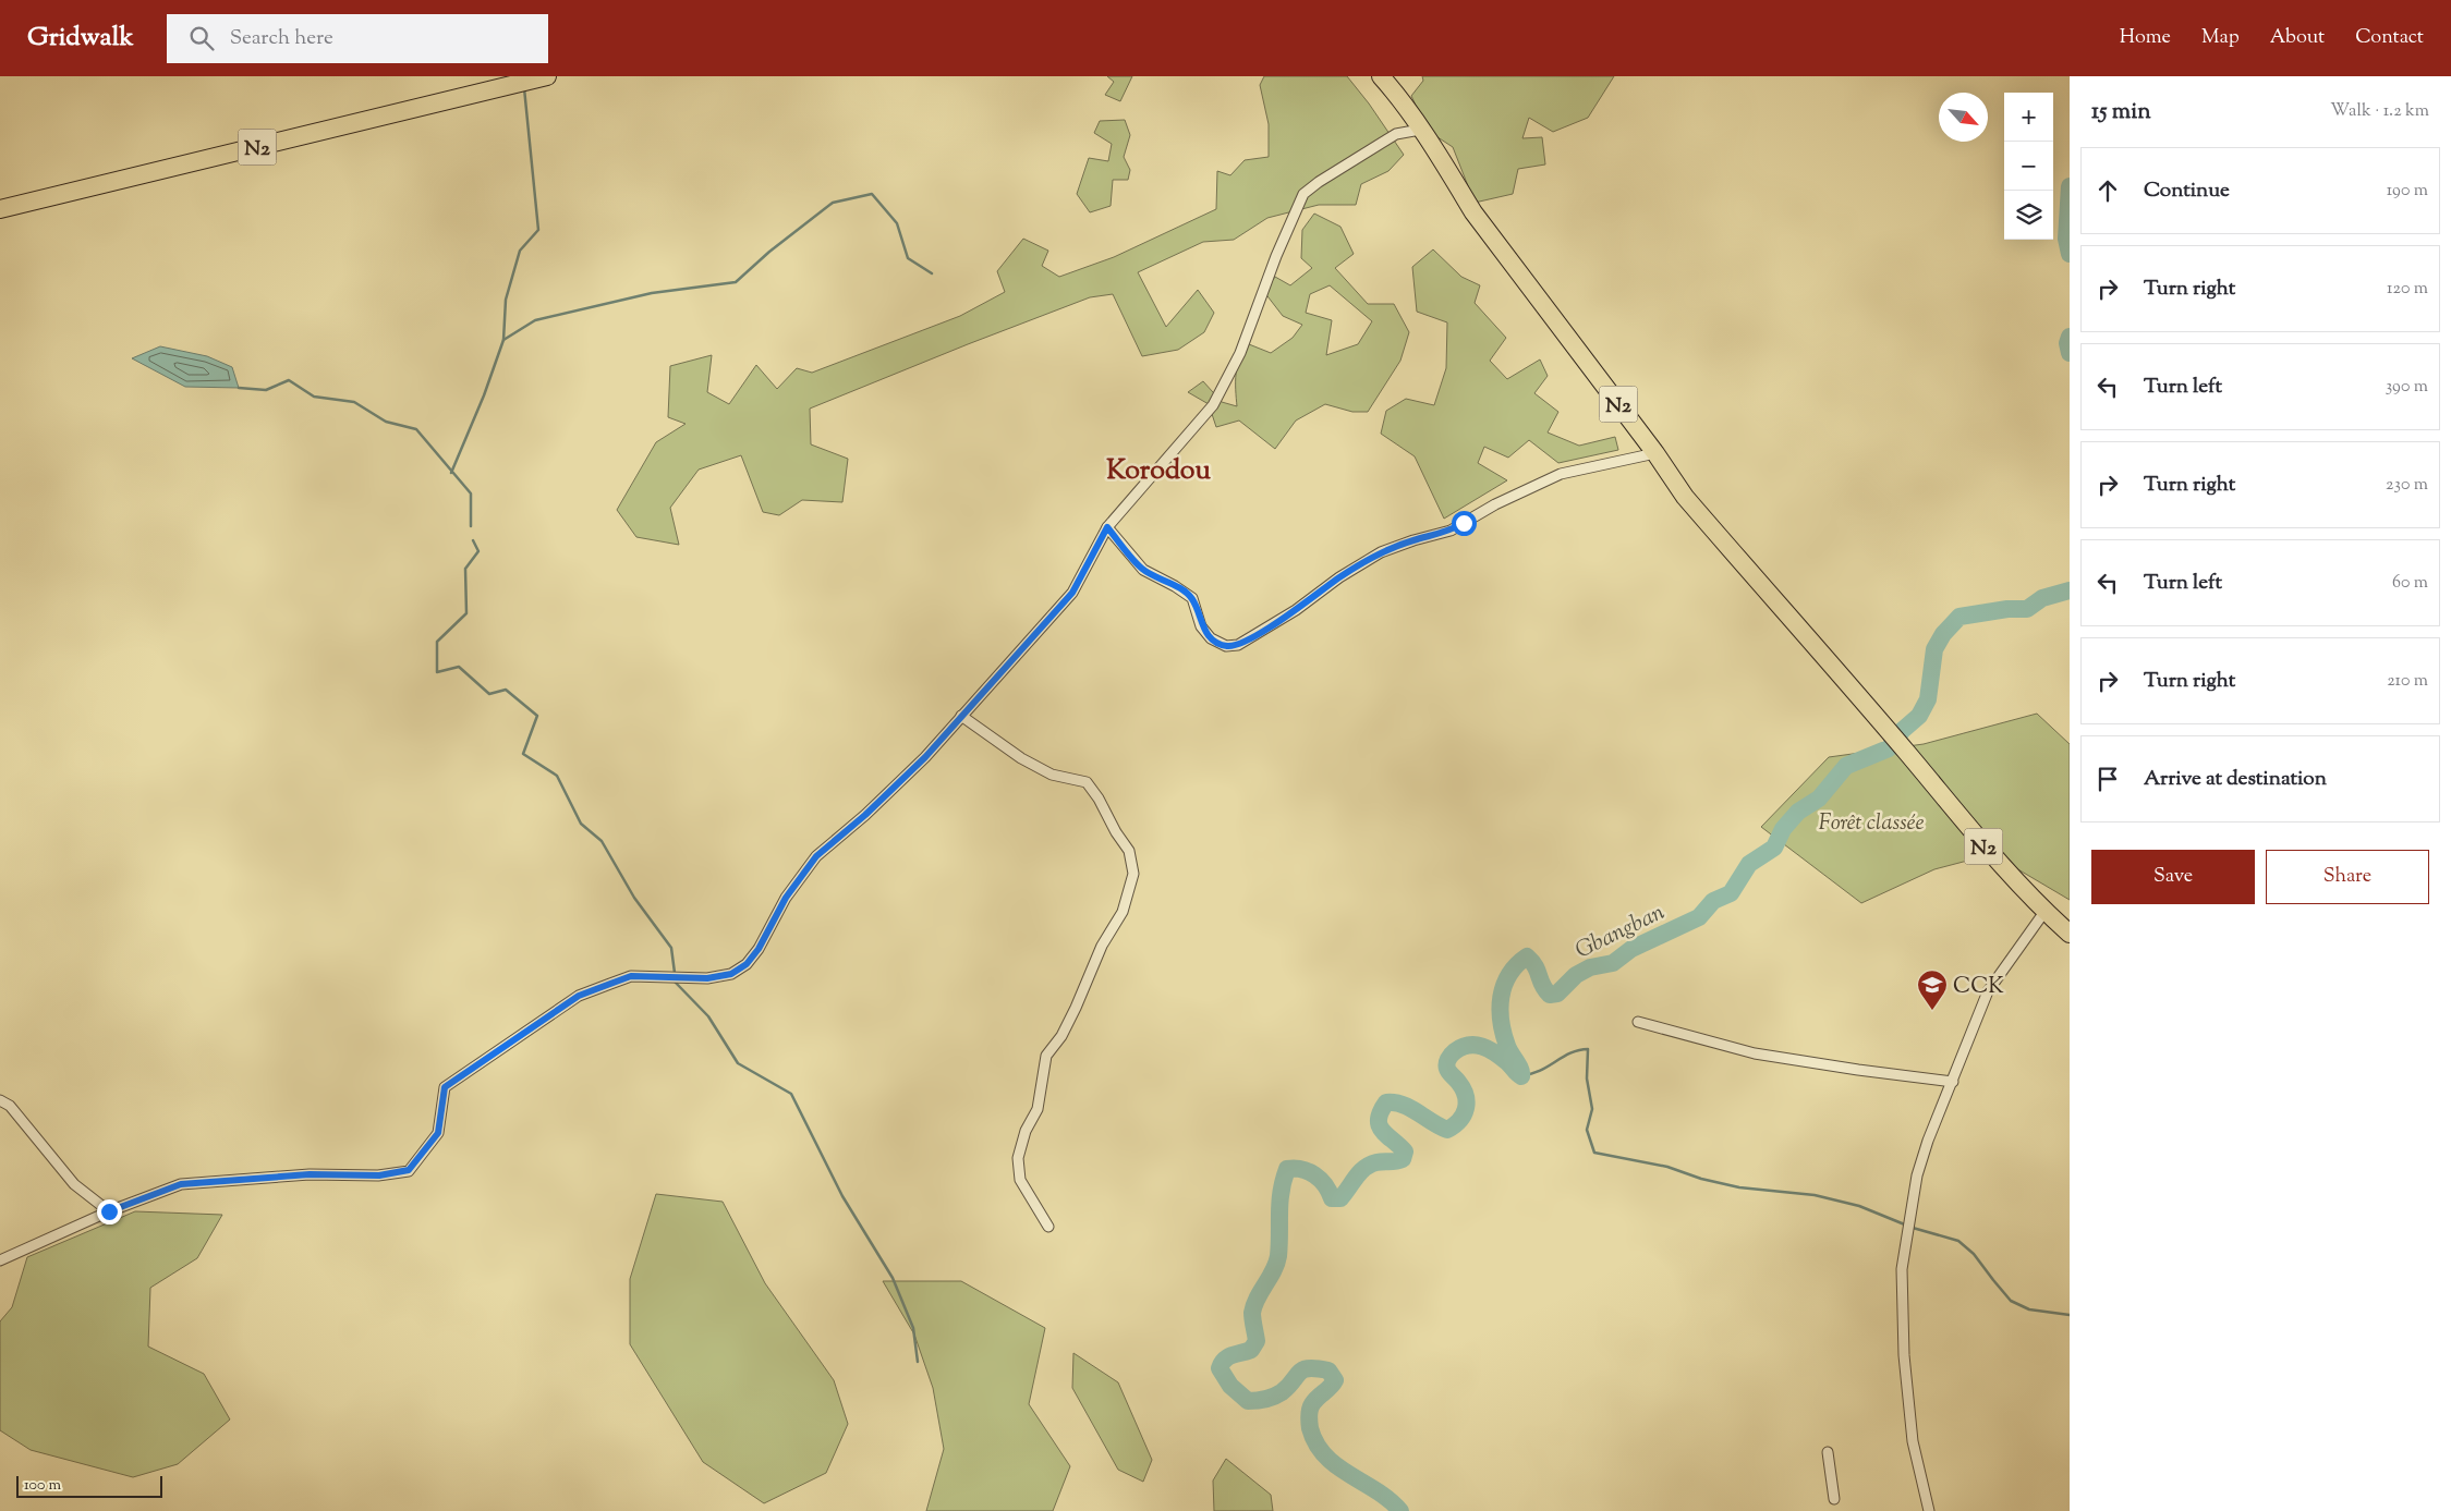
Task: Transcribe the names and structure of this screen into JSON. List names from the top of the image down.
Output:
{
  "streets": {
    "highway": ["N2"]
  },
  "districts": ["Korodou"],
  "water": ["Gbangban"],
  "parks": ["Forêt classée"],
  "places": {
    "school or university": ["CCK"]
  },
  "scale_bar": "100 m",
  "north": "bottom right",
  "page": {
    "header": "Gridwalk",
    "search": "Search here",
    "nav": [
      "Home",
      "Map",
      "About",
      "Contact"
    ],
    "heading": ["15 min", "Walk · 1.2 km"],
    "map_buttons": ["+", "−"],
    "list": [
      ["Continue", "190 m"],
      ["Turn right", "120 m"],
      ["Turn left", "390 m"],
      ["Turn right", "230 m"],
      ["Turn left", "60 m"],
      ["Turn right", "210 m"],
      "Arrive at destination"
    ],
    "buttons": ["Save", "Share"],
    "scale": "100 m"
  }
}
